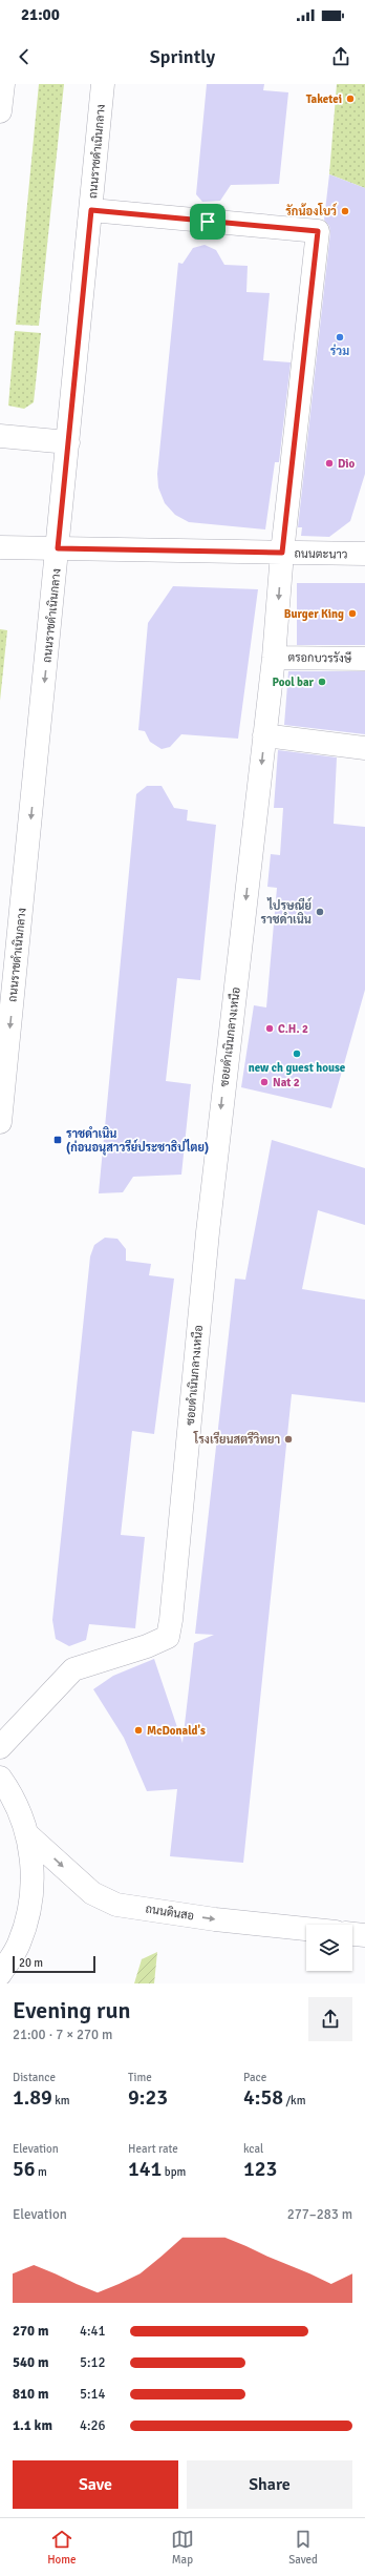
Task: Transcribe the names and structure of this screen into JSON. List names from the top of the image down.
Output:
{
  "streets": {
    "street": [
      "ถนนราชดำเนินกลาง",
      "ถนนตะนาว",
      "ตรอกบวรรังษี",
      "ซอยดำเนินกลางเหนือ",
      "ถนนดินสอ"
    ]
  },
  "crossings": [
    ["ถนนราชดำเนินกลาง", "ถนนตะนาว"],
    ["ถนนราชดำเนินกลาง", "ซอยดำเนินกลางเหนือ"],
    ["ถนนตะนาว", "ซอยดำเนินกลางเหนือ"],
    ["ตรอกบวรรังษี", "ซอยดำเนินกลางเหนือ"]
  ],
  "one_way": ["ถนนราชดำเนินกลาง", "ซอยดำเนินกลางเหนือ", "ถนนดินสอ"],
  "places": {
    "other": [
      "Taketei",
      "รักน้องโบว์",
      "ร่วม",
      "Dio",
      "Burger King",
      "Pool bar",
      "ไปรษณีย์ ราชดำเนิน",
      "C.H. 2",
      "new ch guest house",
      "Nat 2",
      "โรงเรียนสตรีวิทยา",
      "McDonald's"
    ],
    "transit": ["ราชดำเนิน (ก่อนอนุสาวรีย์ประชาธิปไตย)"]
  },
  "scale_bar": "20 m",
  "page": {
    "status": "21:00",
    "header": "Sprintly",
    "scale": "20 m",
    "heading": ["Evening run", "21:00 · 7 × 270 m"],
    "stats": [
      ["Distance", "1.89 km"],
      ["Time", "9:23"],
      ["Pace", "4:58 /km"],
      ["Elevation", "56 m"],
      ["Heart rate", "141 bpm"],
      ["kcal", "123"]
    ],
    "chart": ["Elevation", "277–283 m"],
    "list": [
      {
        "name": "270 m",
        "note": "4:41"
      },
      {
        "name": "540 m",
        "note": "5:12"
      },
      {
        "name": "810 m",
        "note": "5:14"
      },
      {
        "name": "1.1 km",
        "note": "4:26"
      }
    ],
    "buttons": ["Save", "Share"],
    "tabs": ["Home", "Map", "Saved"]
  }
}
